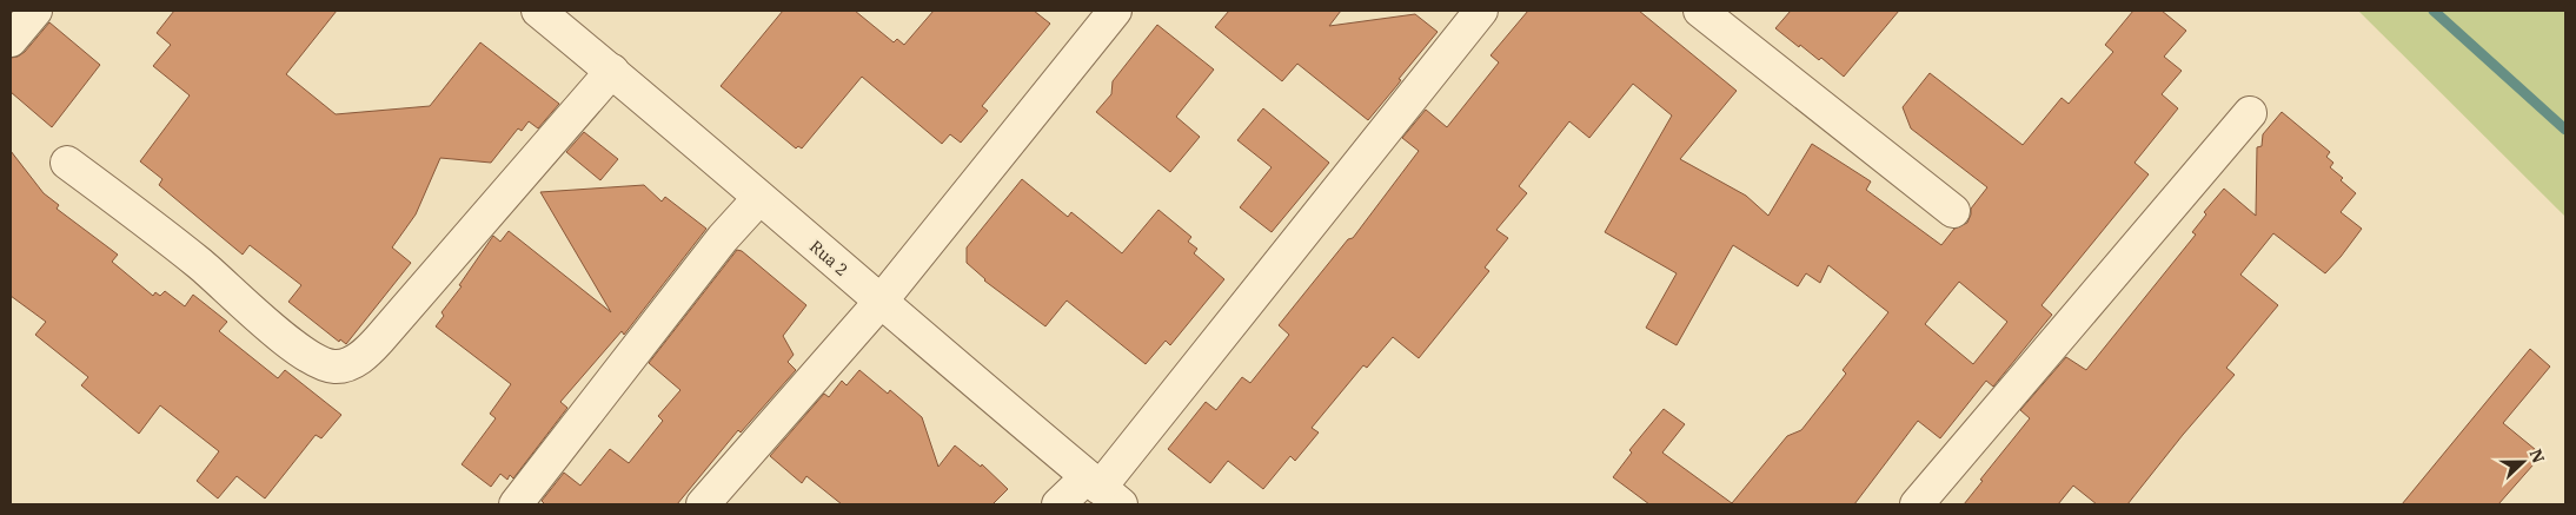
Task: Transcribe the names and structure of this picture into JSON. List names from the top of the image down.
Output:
{
  "streets": {
    "street": ["Rua 2"]
  },
  "north": "right"
}
